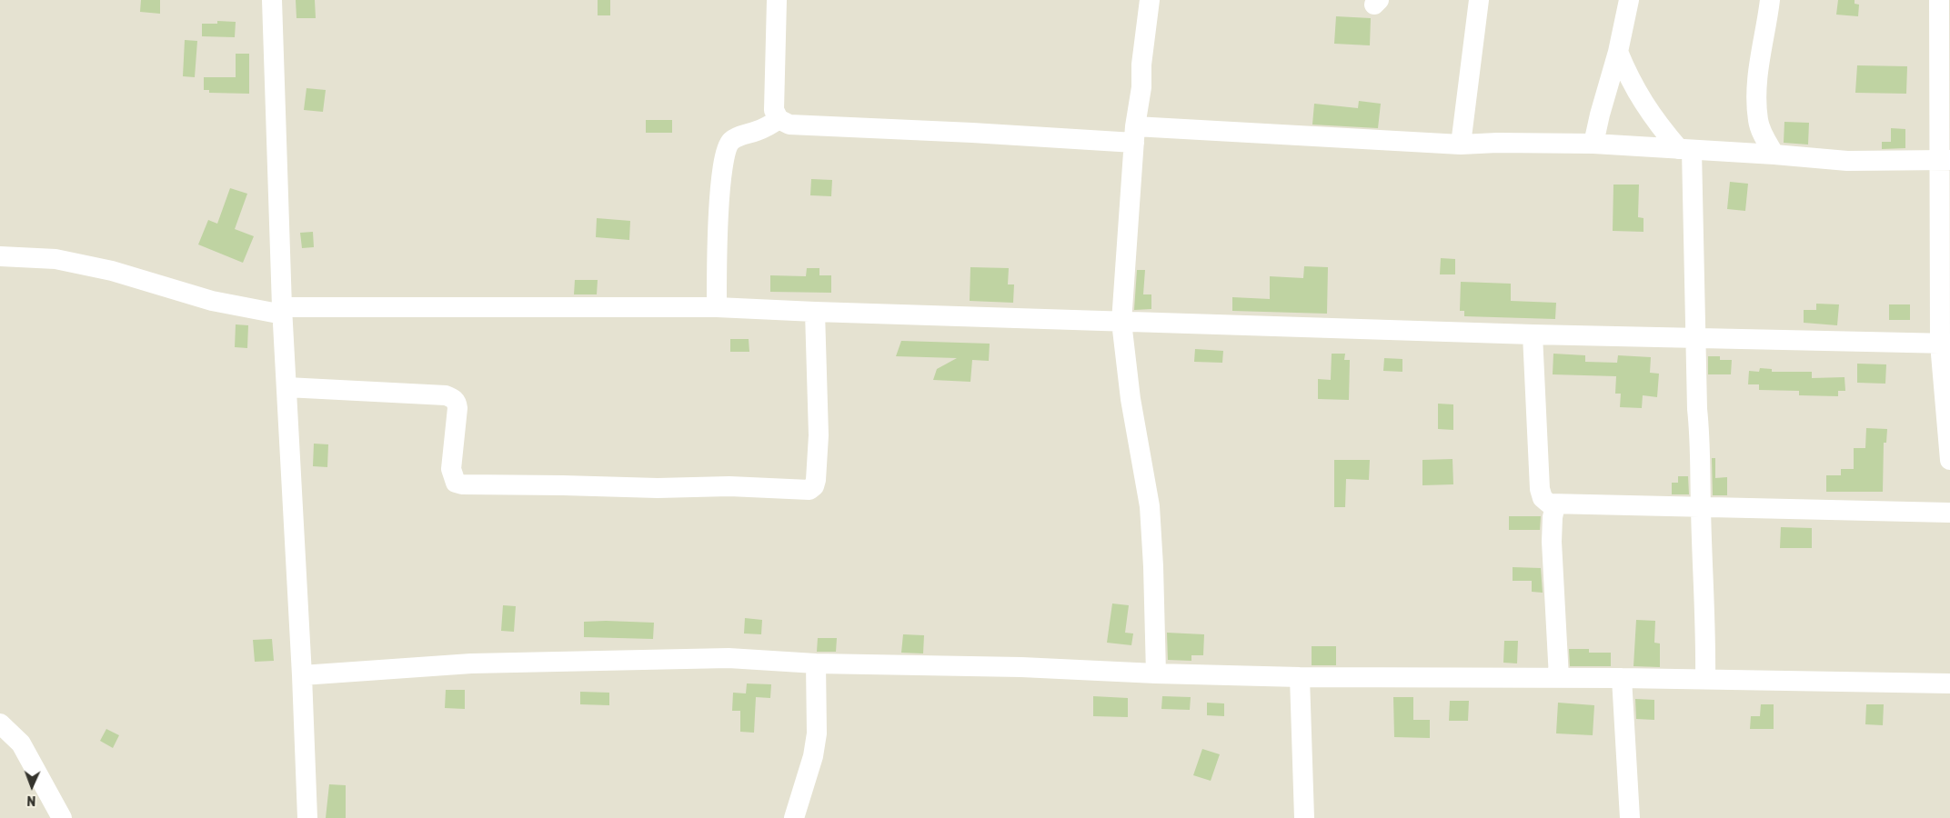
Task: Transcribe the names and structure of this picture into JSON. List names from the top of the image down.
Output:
{
  "north": "bottom"
}
